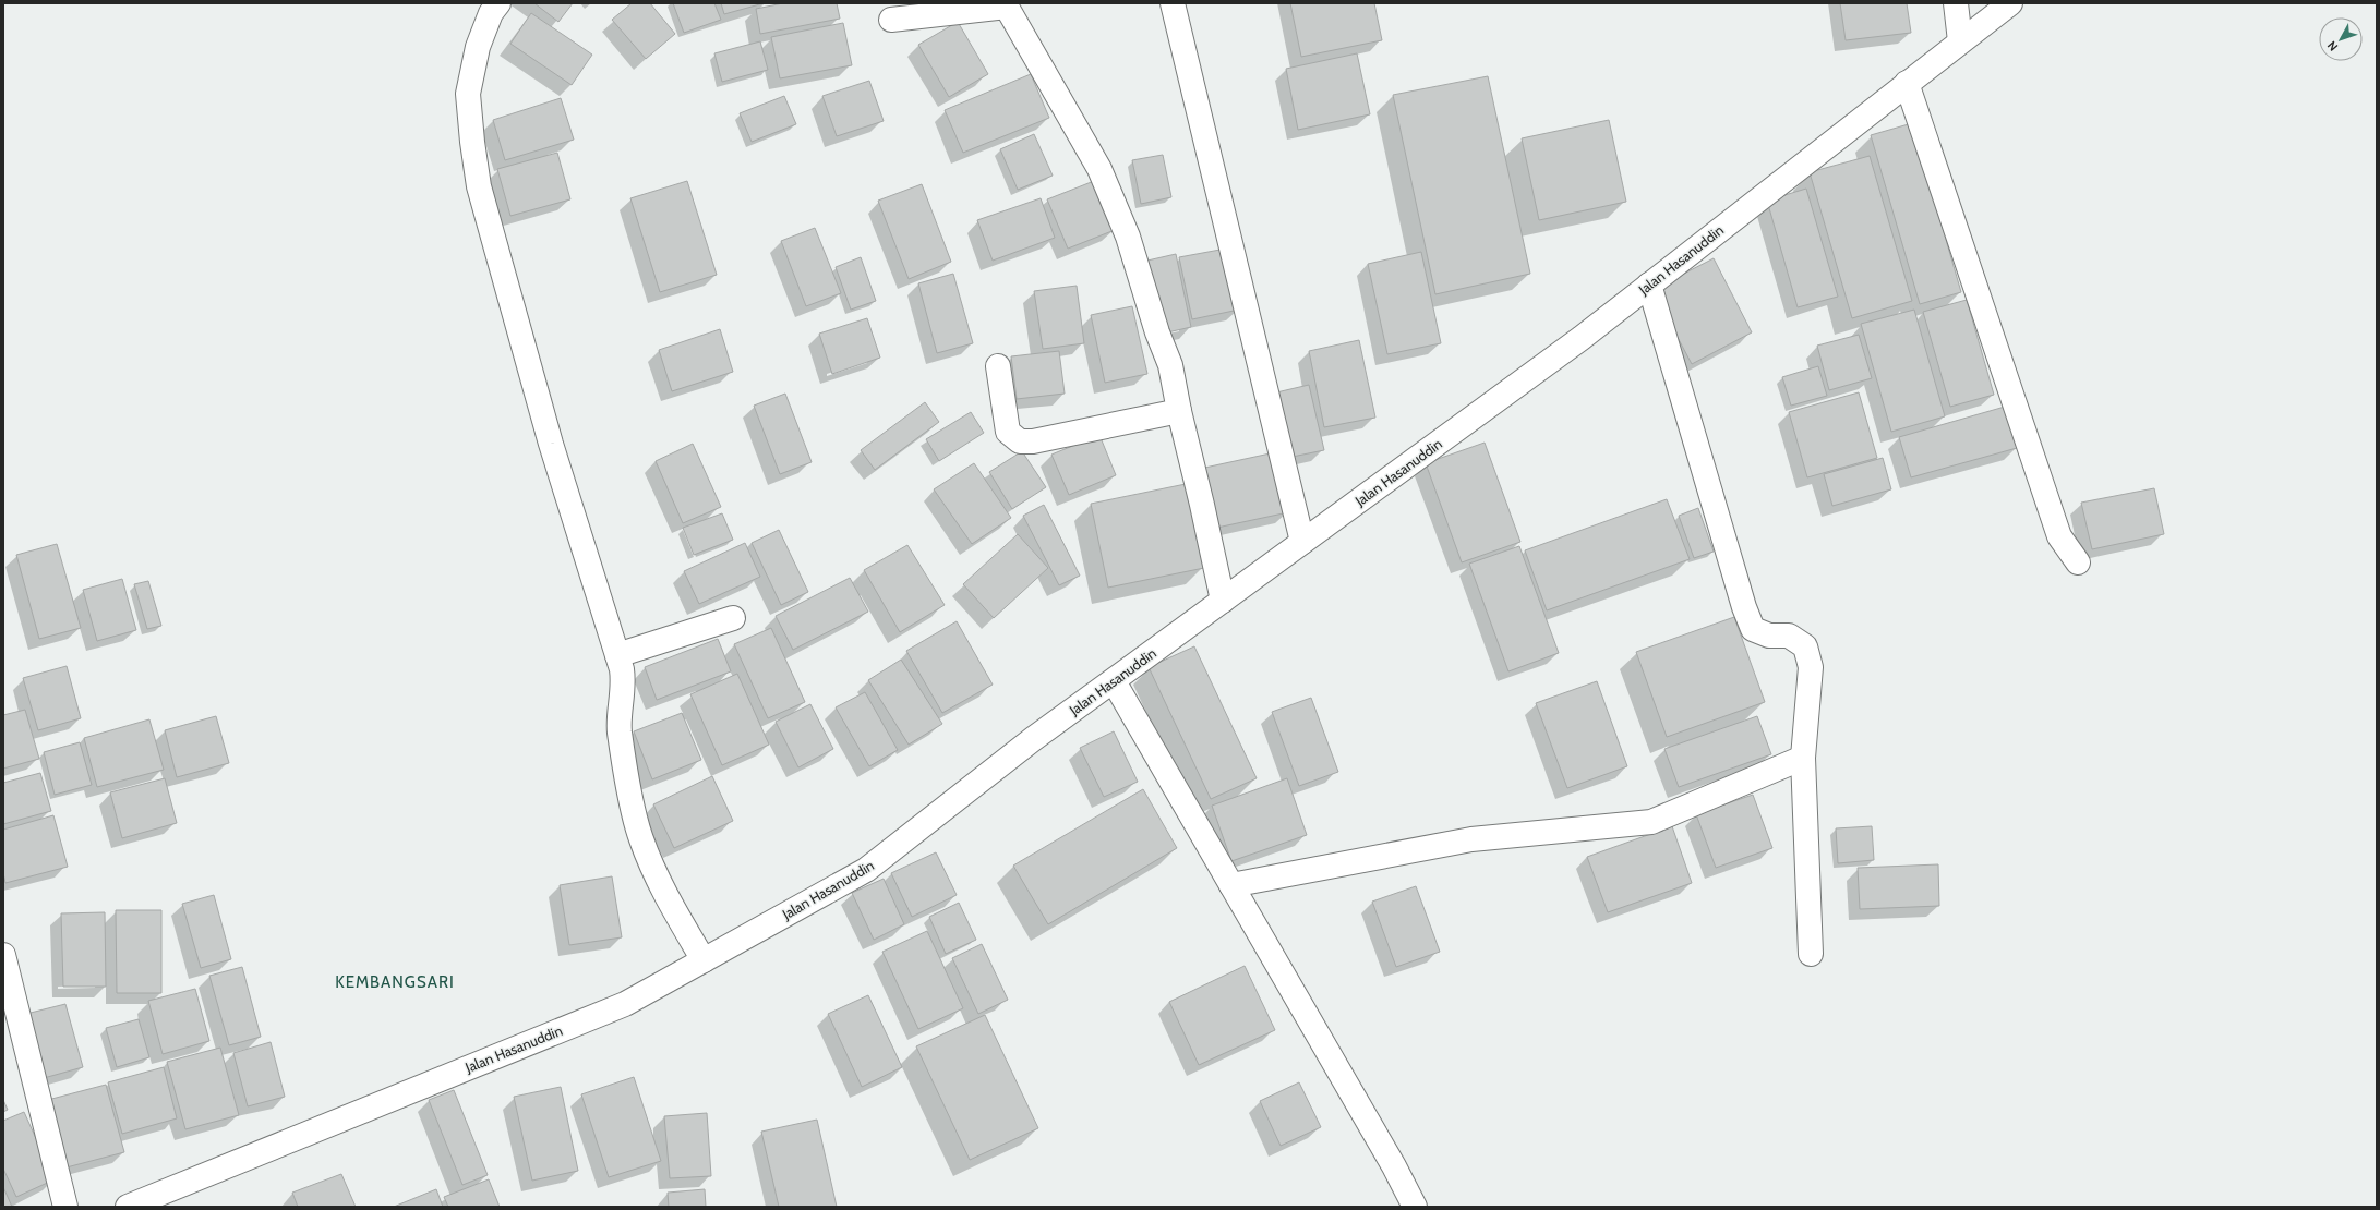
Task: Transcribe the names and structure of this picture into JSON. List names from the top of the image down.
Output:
{
  "streets": {
    "street": ["Jalan Hasanuddin"]
  },
  "districts": ["KEMBANGSARI"],
  "north": "bottom left"
}
